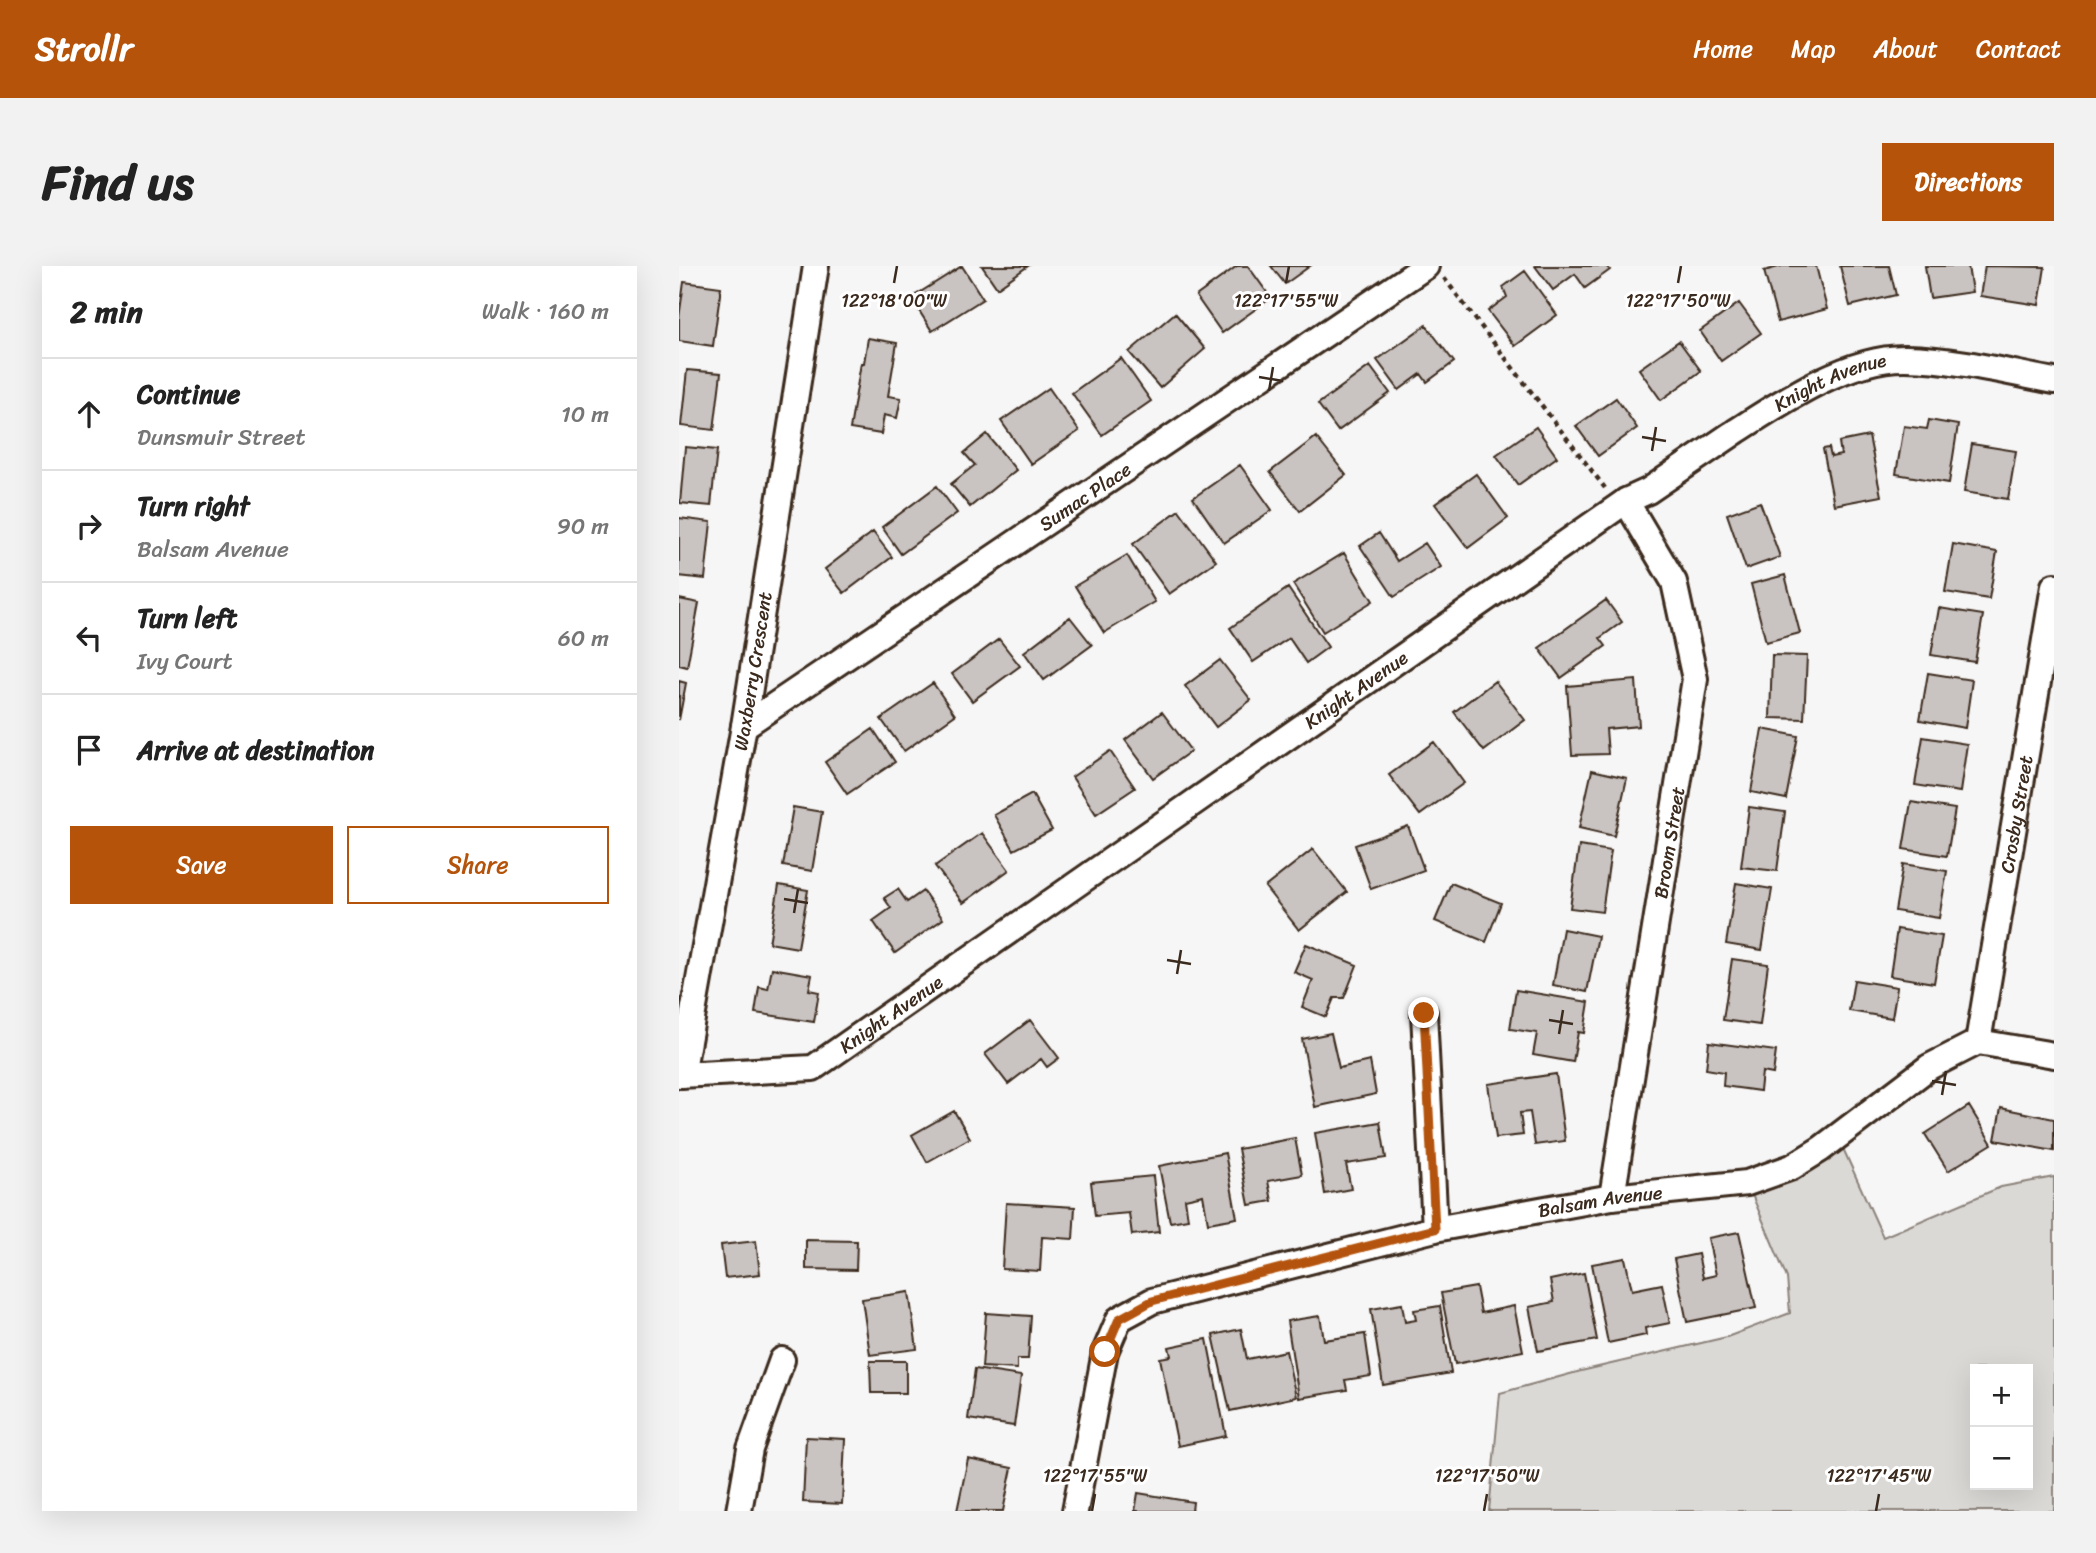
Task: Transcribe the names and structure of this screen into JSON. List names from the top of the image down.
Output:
{
  "streets": {
    "street": [
      "Knight Avenue",
      "Sumac Place",
      "Waxberry Crescent",
      "Crosby Street",
      "Broom Street",
      "Balsam Avenue"
    ]
  },
  "crossings": [
    ["Knight Avenue", "Waxberry Crescent"],
    ["Knight Avenue", "Broom Street"],
    ["Sumac Place", "Waxberry Crescent"],
    ["Crosby Street", "Balsam Avenue"],
    ["Broom Street", "Balsam Avenue"]
  ],
  "page": {
    "header": "Strollr",
    "nav": [
      "Home",
      "Map",
      "About",
      "Contact"
    ],
    "title": "Find us",
    "buttons": [
      "Directions",
      ["Save", "Share"]
    ],
    "heading": ["2 min", "Walk · 160 m"],
    "list": [
      ["Continue", "Dunsmuir Street", "10 m"],
      ["Turn right", "Balsam Avenue", "90 m"],
      ["Turn left", "Ivy Court", "60 m"],
      "Arrive at destination"
    ],
    "map_buttons": ["+", "−"]
  },
  "coordinates": [
    "122°18'00\"W",
    "122°17'55\"W",
    "122°17'50\"W",
    "122°17'45\"W"
  ]
}
